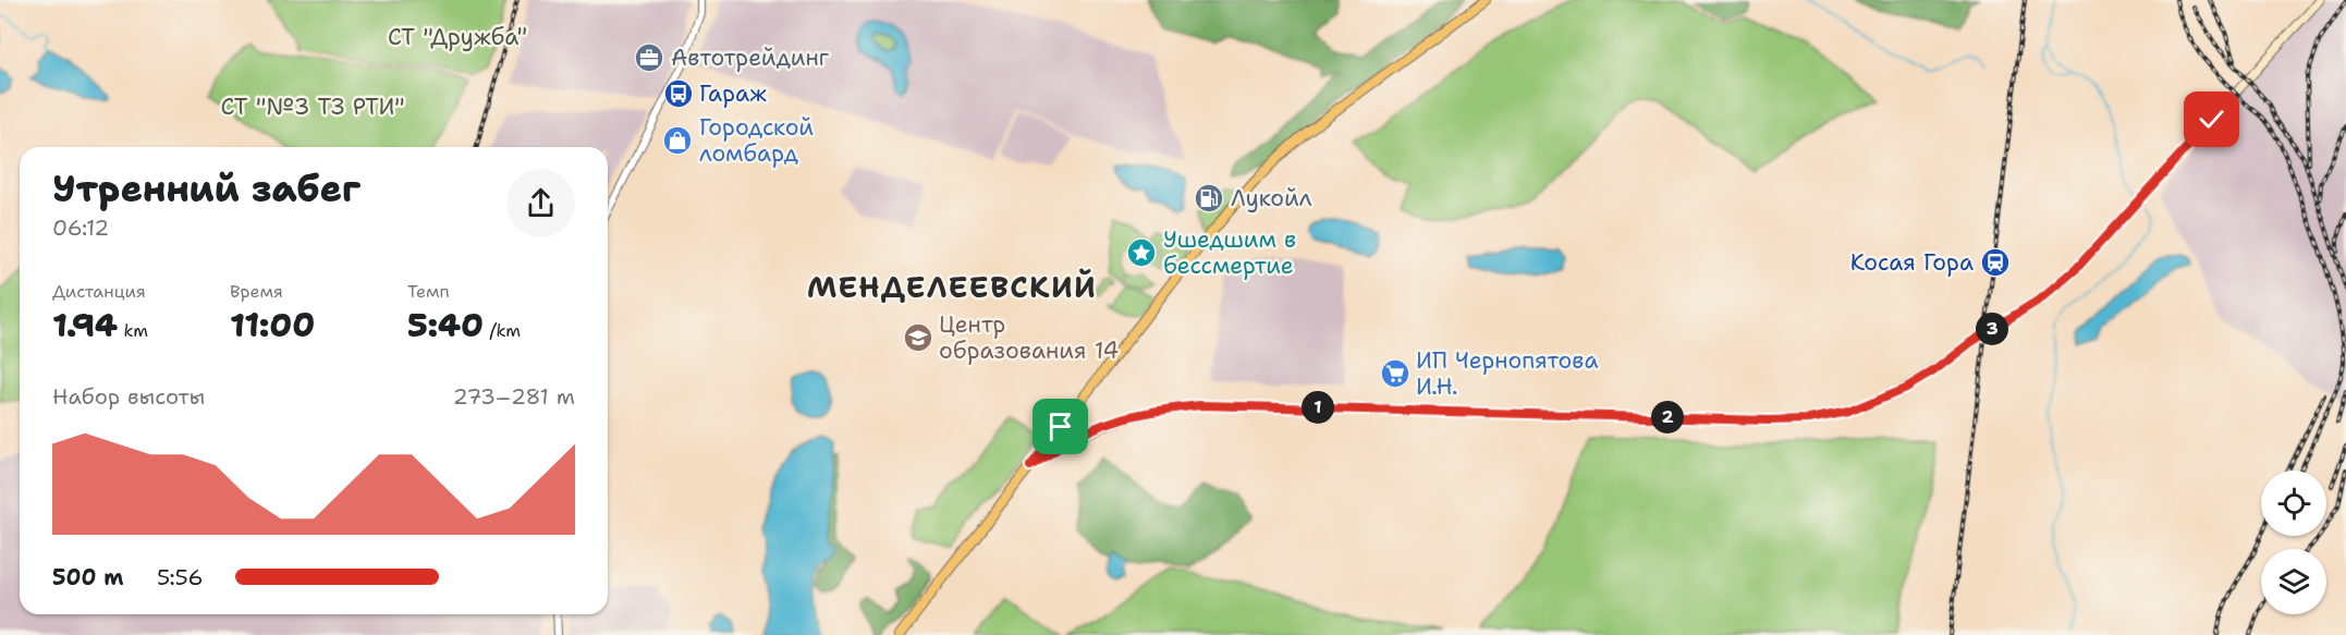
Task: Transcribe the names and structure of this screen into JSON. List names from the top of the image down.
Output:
{
  "districts": ["МЕНДЕЛЕЕВСКИЙ"],
  "parks": ["СТ \"Дружба\"", "СТ \"№3 ТЗ РТИ\""],
  "places": {
    "office": ["Автотрейдинг"],
    "bus stop": ["Гараж"],
    "shop": ["Городской ломбард"],
    "fuel station": ["Лукойл"],
    "place": ["Ушедшим в бессмертие"],
    "station": ["Косая Гора"],
    "school or university": ["Центр образования 14"],
    "supermarket": ["ИП Чернопятова И.Н."]
  },
  "page": {
    "heading": ["Утренний забег", "06:12"],
    "stats": [
      ["Дистанция", "1.94 km"],
      ["Время", "11:00"],
      ["Темп", "5:40 /km"]
    ],
    "pins": ["3", "1", "2"],
    "chart": ["Набор высоты", "273–281 m"],
    "list": [
      {
        "name": "500 m",
        "note": "5:56"
      }
    ]
  }
}
